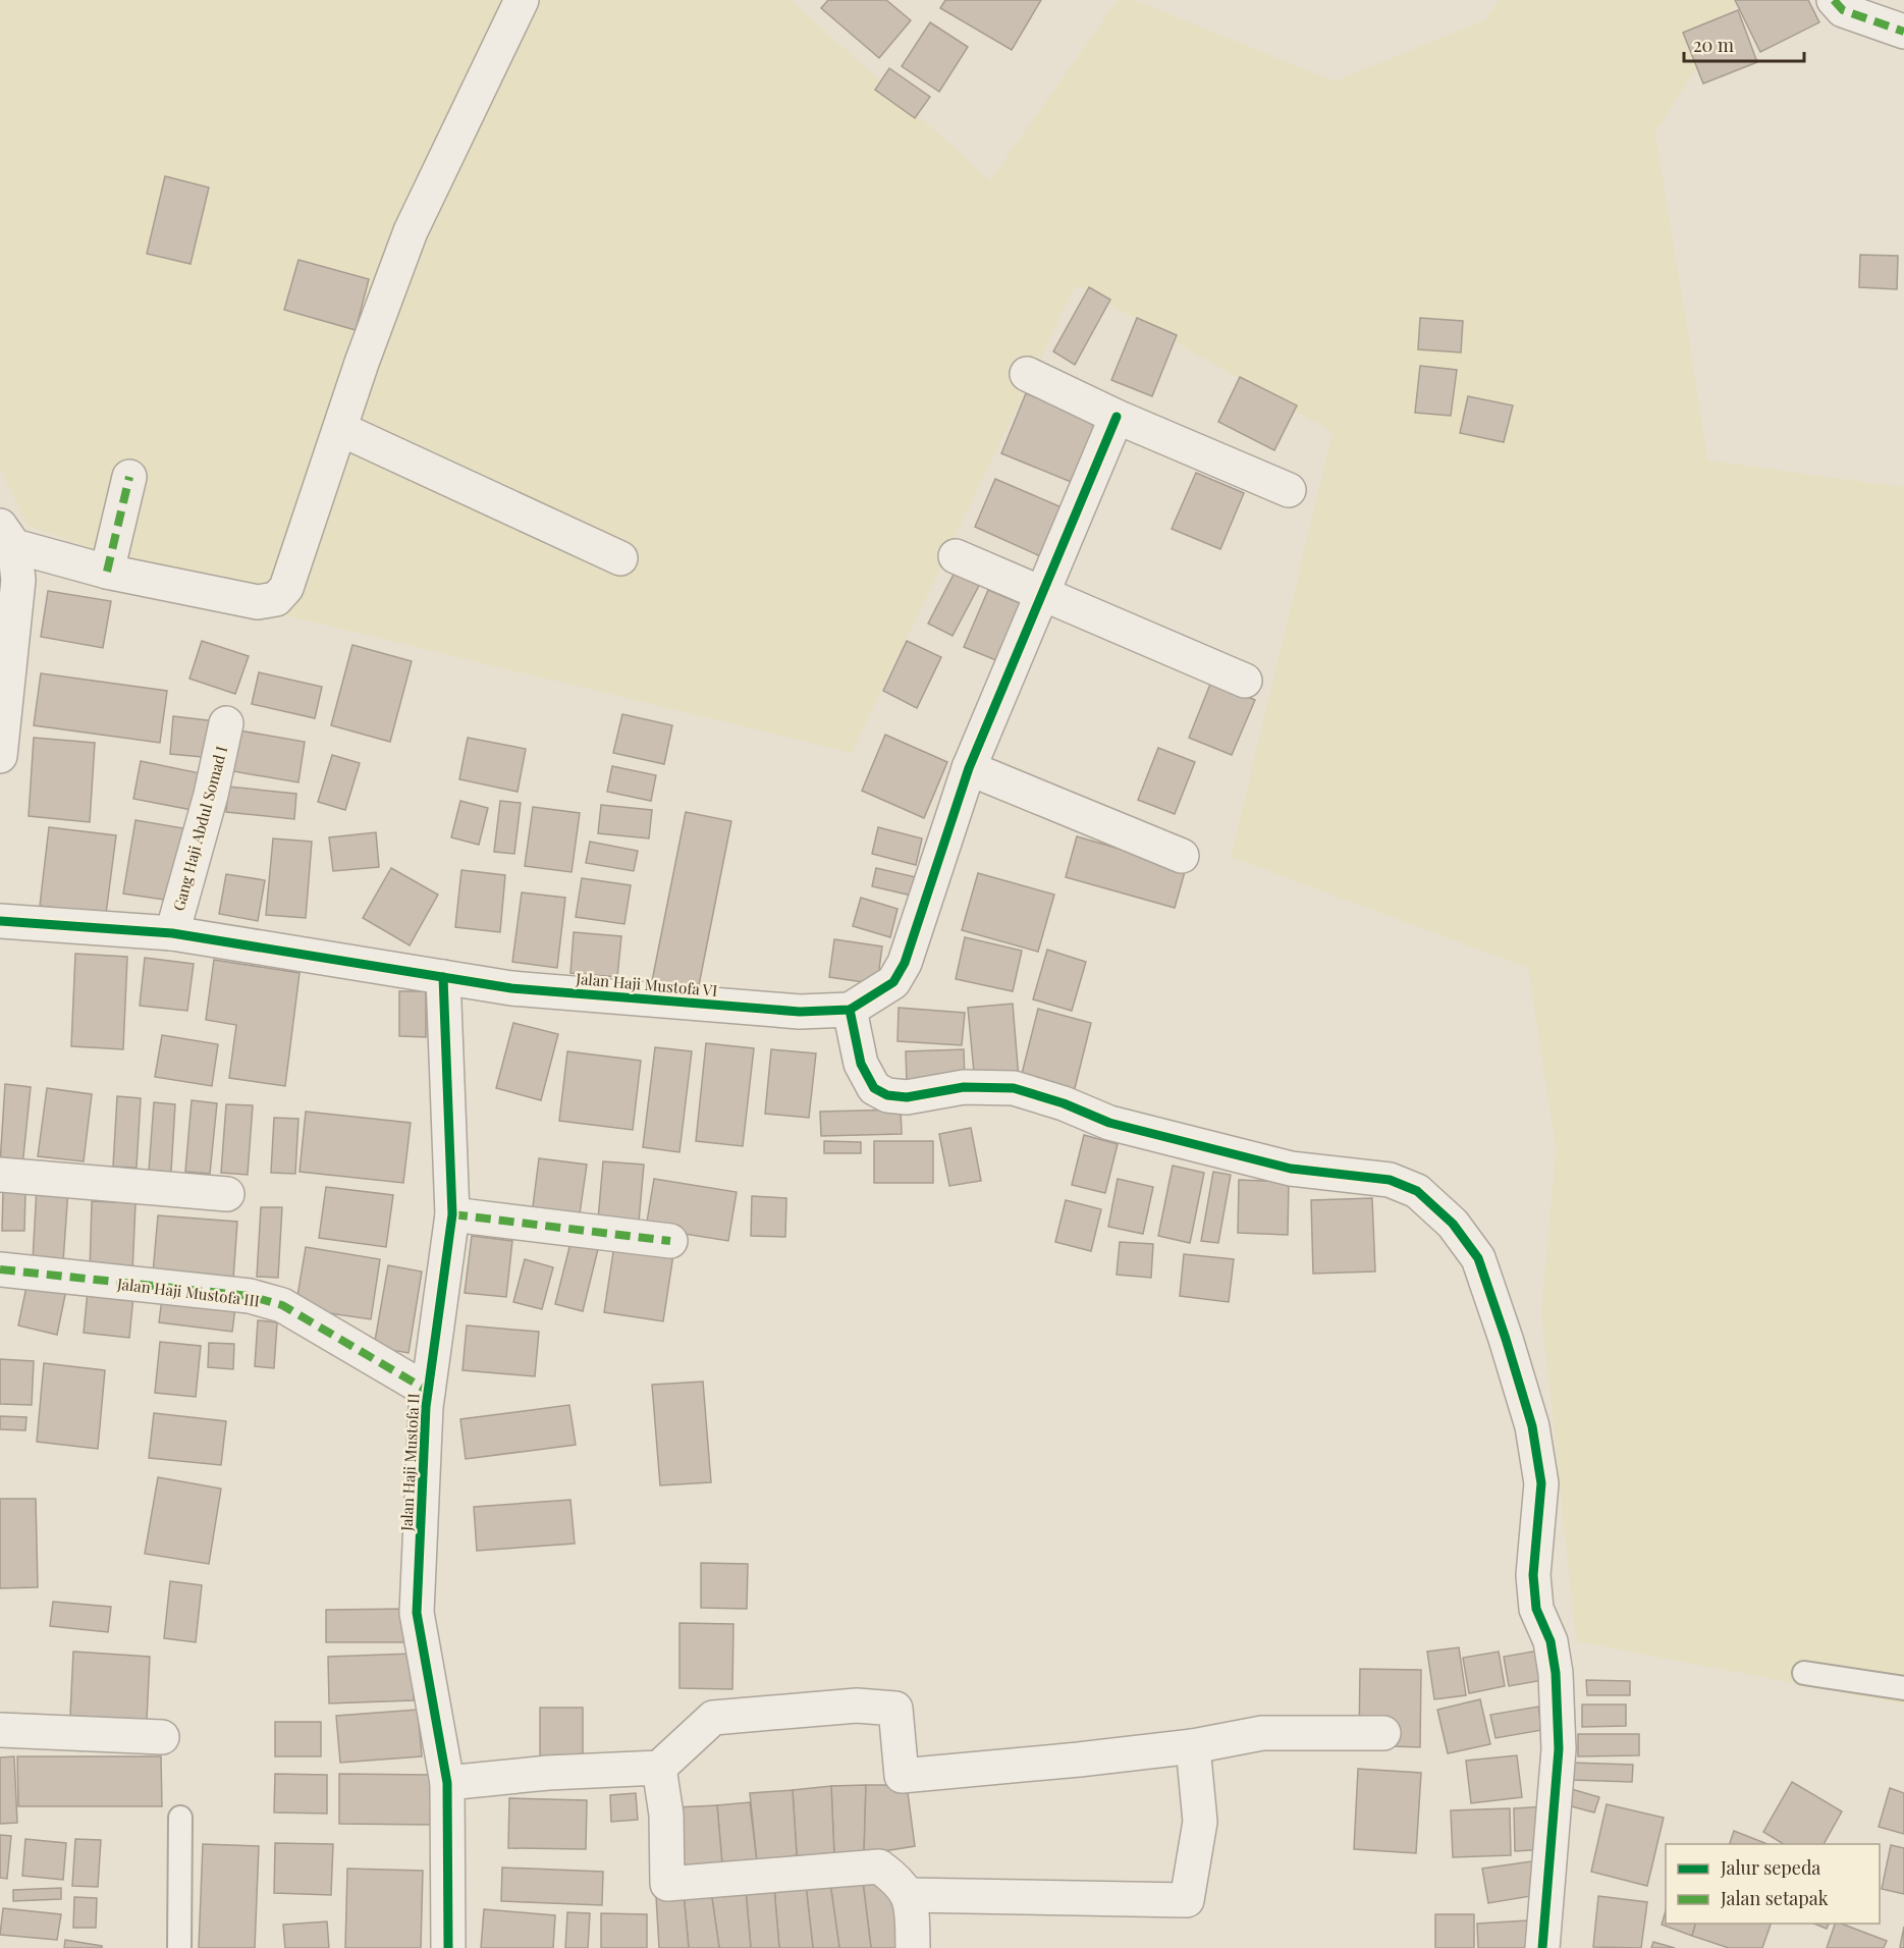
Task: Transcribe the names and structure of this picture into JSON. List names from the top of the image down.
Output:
{
  "streets": {
    "street": [
      "Gang Haji Abdul Somad I",
      "Jalan Haji Mustofa VI",
      "Jalan Haji Mustofa III",
      "Jalan Haji Mustofa II"
    ]
  },
  "crossings": [
    ["Gang Haji Abdul Somad I", "Jalan Haji Mustofa VI"],
    ["Jalan Haji Mustofa VI", "Jalan Haji Mustofa II"],
    ["Jalan Haji Mustofa III", "Jalan Haji Mustofa II"]
  ],
  "legend": ["Jalur sepeda", "Jalan setapak"],
  "scale_bar": "20 m"
}
